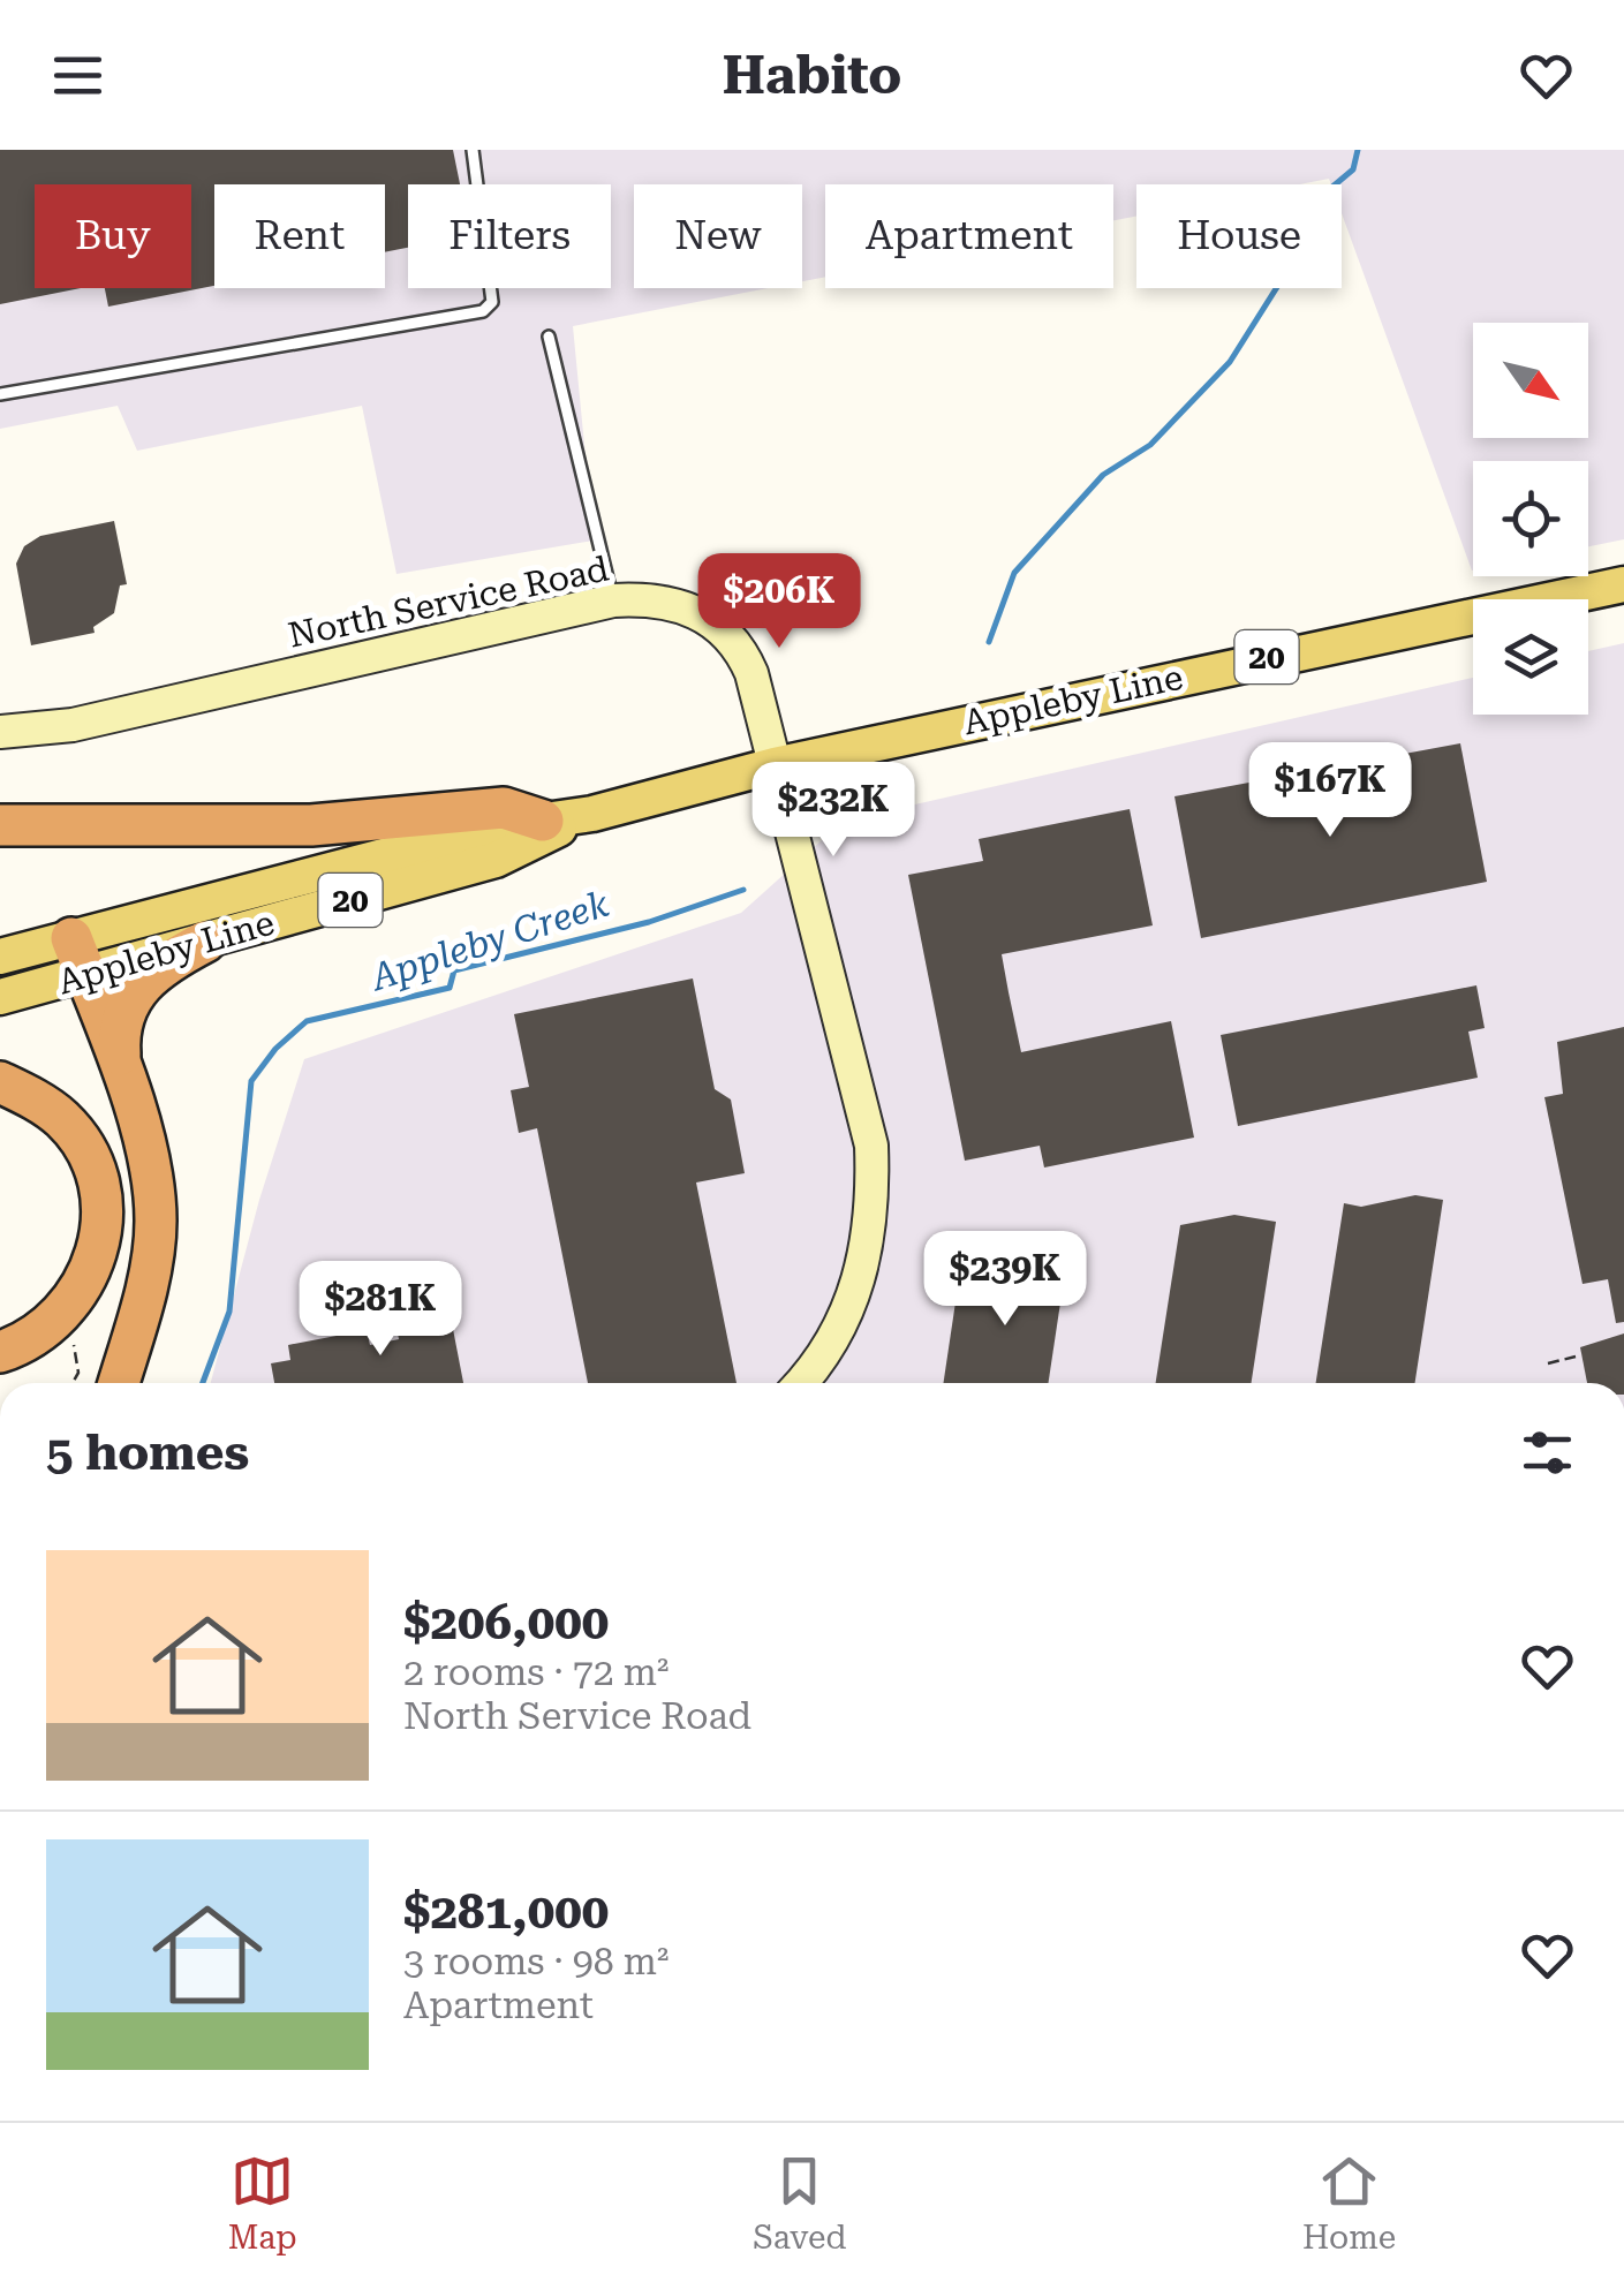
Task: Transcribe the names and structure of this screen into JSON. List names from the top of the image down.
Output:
{
  "streets": {
    "main road": ["20", "Appleby Line"],
    "street": ["North Service Road"]
  },
  "crossings": [
    ["North Service Road", "Appleby Line"]
  ],
  "water": ["Appleby Creek"],
  "north": "bottom right",
  "page": {
    "header": "Habito",
    "chip": [
      "Buy",
      "Rent",
      "Filters",
      "New",
      "Apartment",
      "House"
    ],
    "price": [
      "$206K",
      "$167K",
      "$232K",
      "$239K",
      "$281K"
    ],
    "heading": "5 homes",
    "list": [
      {
        "name": "$206,000",
        "note": "2 rooms · 72 m² · North Service Road"
      },
      {
        "name": "$281,000",
        "note": "3 rooms · 98 m² · Apartment"
      }
    ],
    "tabs": ["Map", "Saved", "Home"]
  }
}
